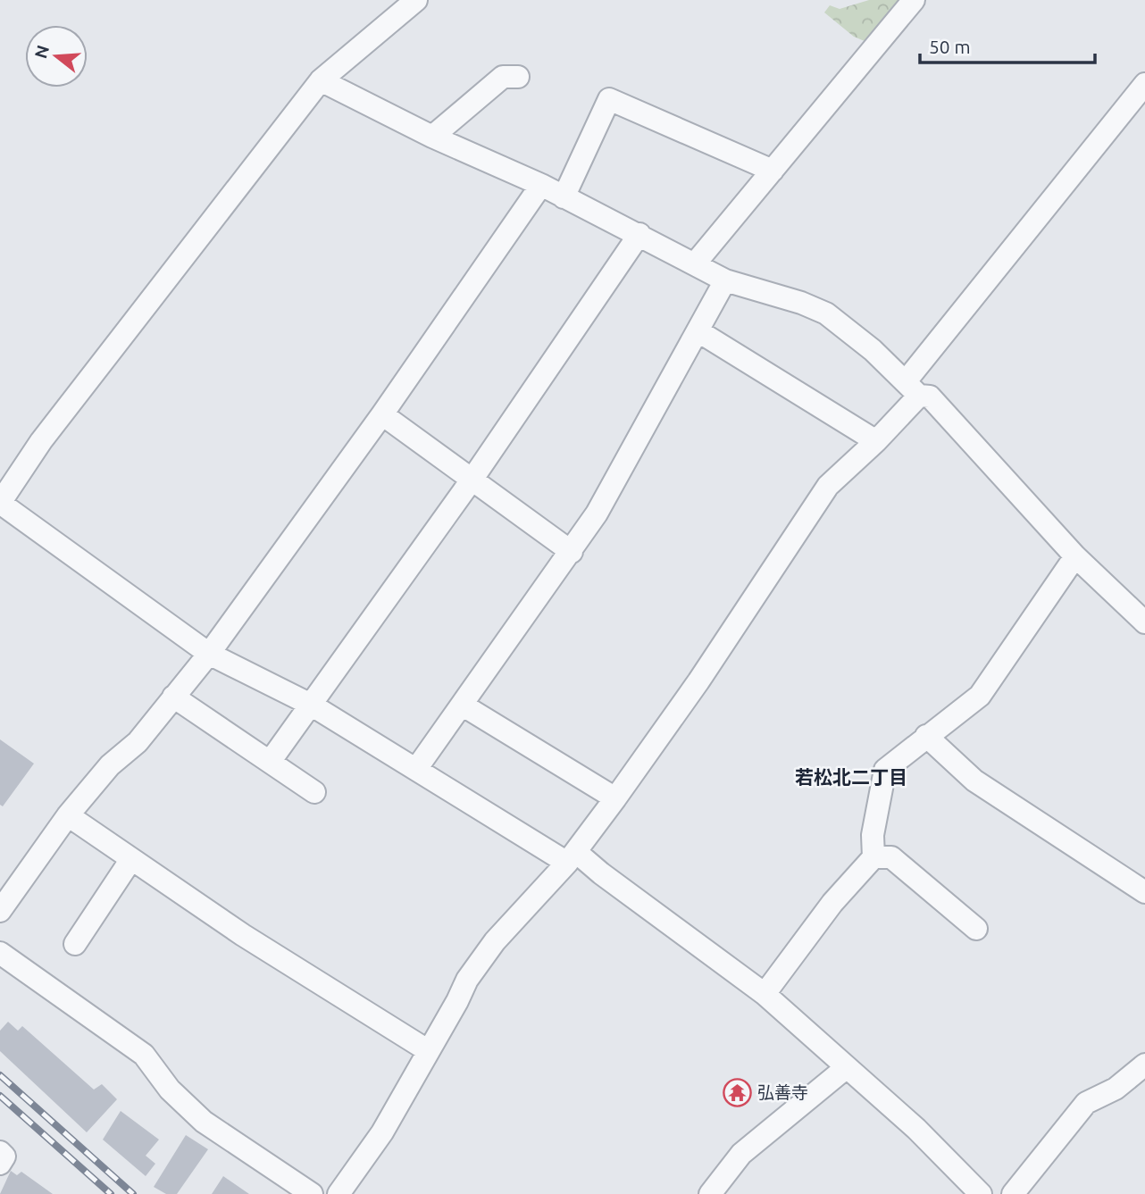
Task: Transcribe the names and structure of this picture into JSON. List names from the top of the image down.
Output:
{
  "districts": ["若松北二丁目"],
  "places": {
    "temple": ["弘善寺"]
  },
  "scale_bar": "50 m",
  "north": "left"
}
